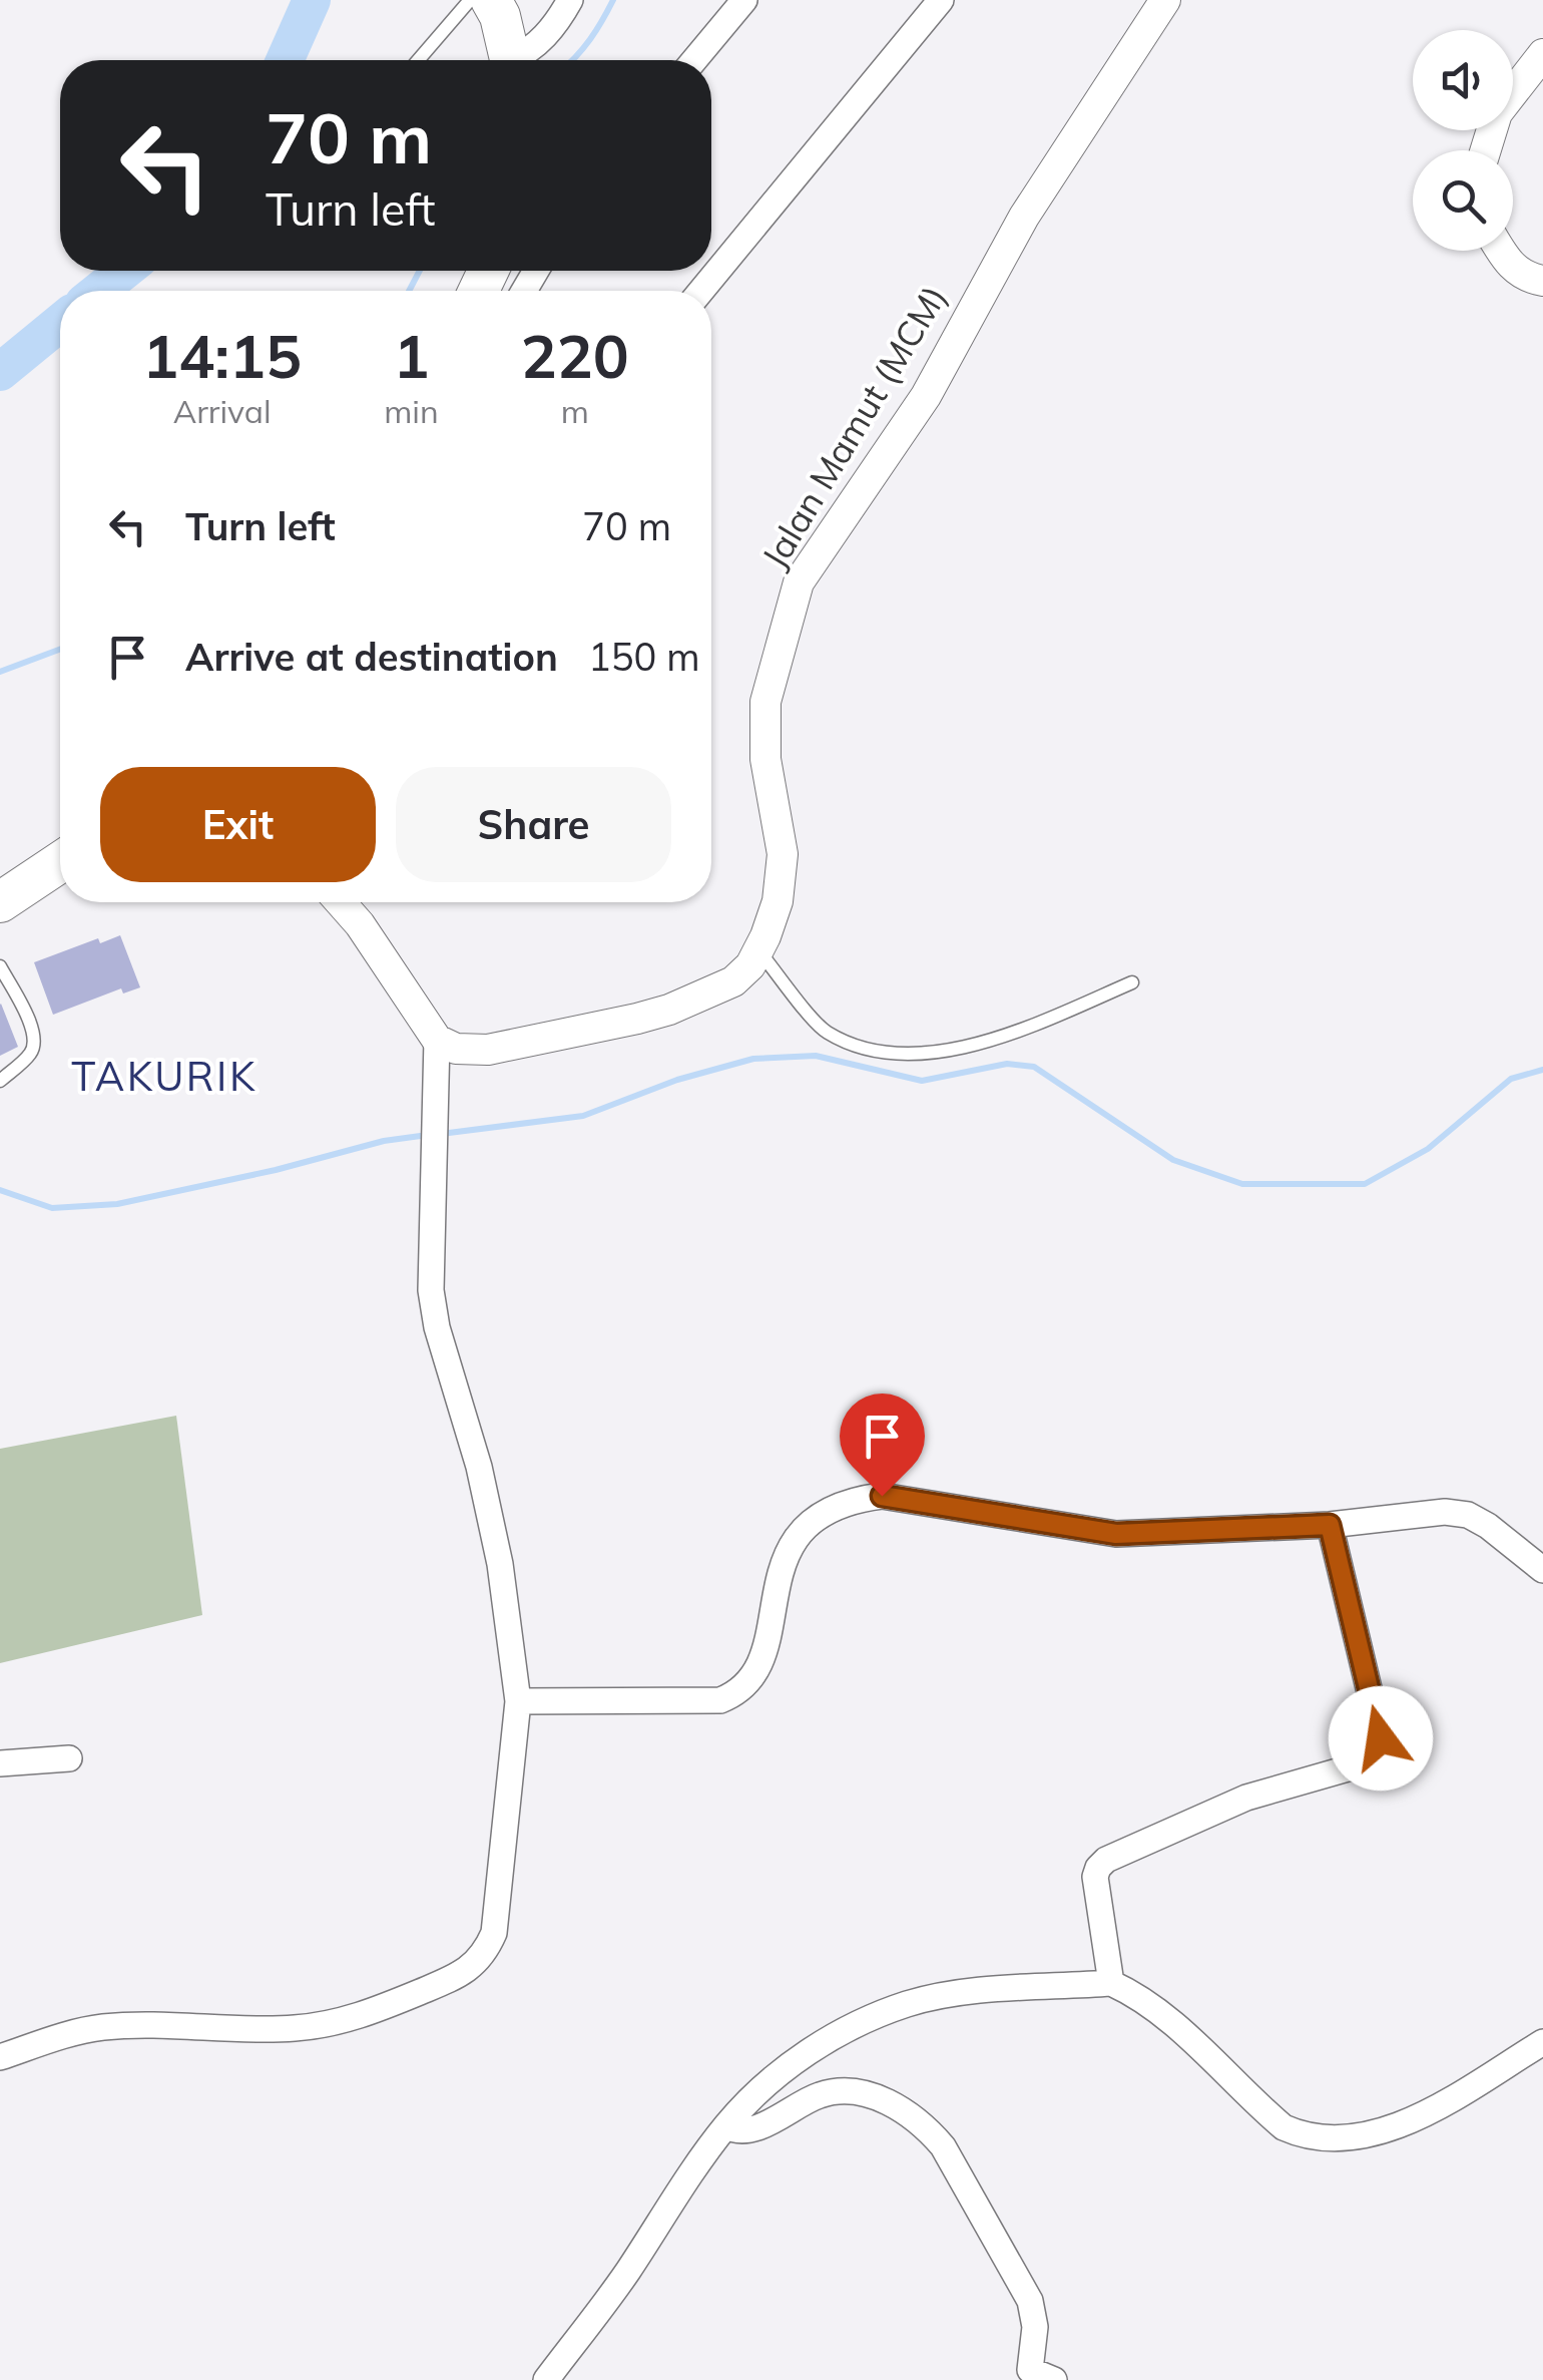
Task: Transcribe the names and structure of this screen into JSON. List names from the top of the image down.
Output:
{
  "streets": {
    "street": ["Jalan Mamut (MCM)"]
  },
  "districts": ["TAKURIK"],
  "page": {
    "turn": ["70 m", "Turn left"],
    "eta": [
      "14:15",
      "Arrival",
      "1",
      "min",
      "220",
      "m"
    ],
    "list": [
      {
        "name": "Turn left",
        "value": "70 m"
      },
      {
        "name": "Arrive at destination",
        "value": "150 m"
      }
    ],
    "buttons": ["Exit", "Share"]
  }
}
